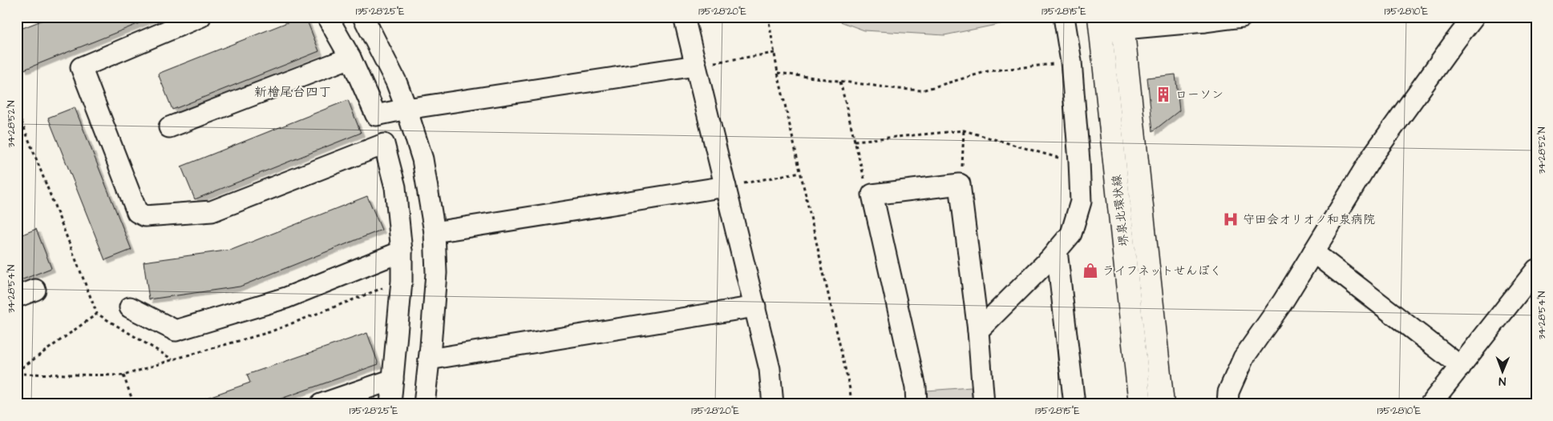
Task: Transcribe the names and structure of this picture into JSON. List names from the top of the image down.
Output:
{
  "streets": {
    "main road": ["堺泉北環状線"]
  },
  "districts": ["新檜尾台四丁"],
  "places": {
    "building": ["ローソン"],
    "hospital": ["守田会オリオノ和泉病院"],
    "shop": ["ライフネットせんぼく"]
  },
  "north": "bottom",
  "coordinates": [
    "135°28'25\"E",
    "135°28'20\"E",
    "135°28'15\"E",
    "135°28'10\"E",
    "34°28'52\"N",
    "34°28'54\"N"
  ]
}
